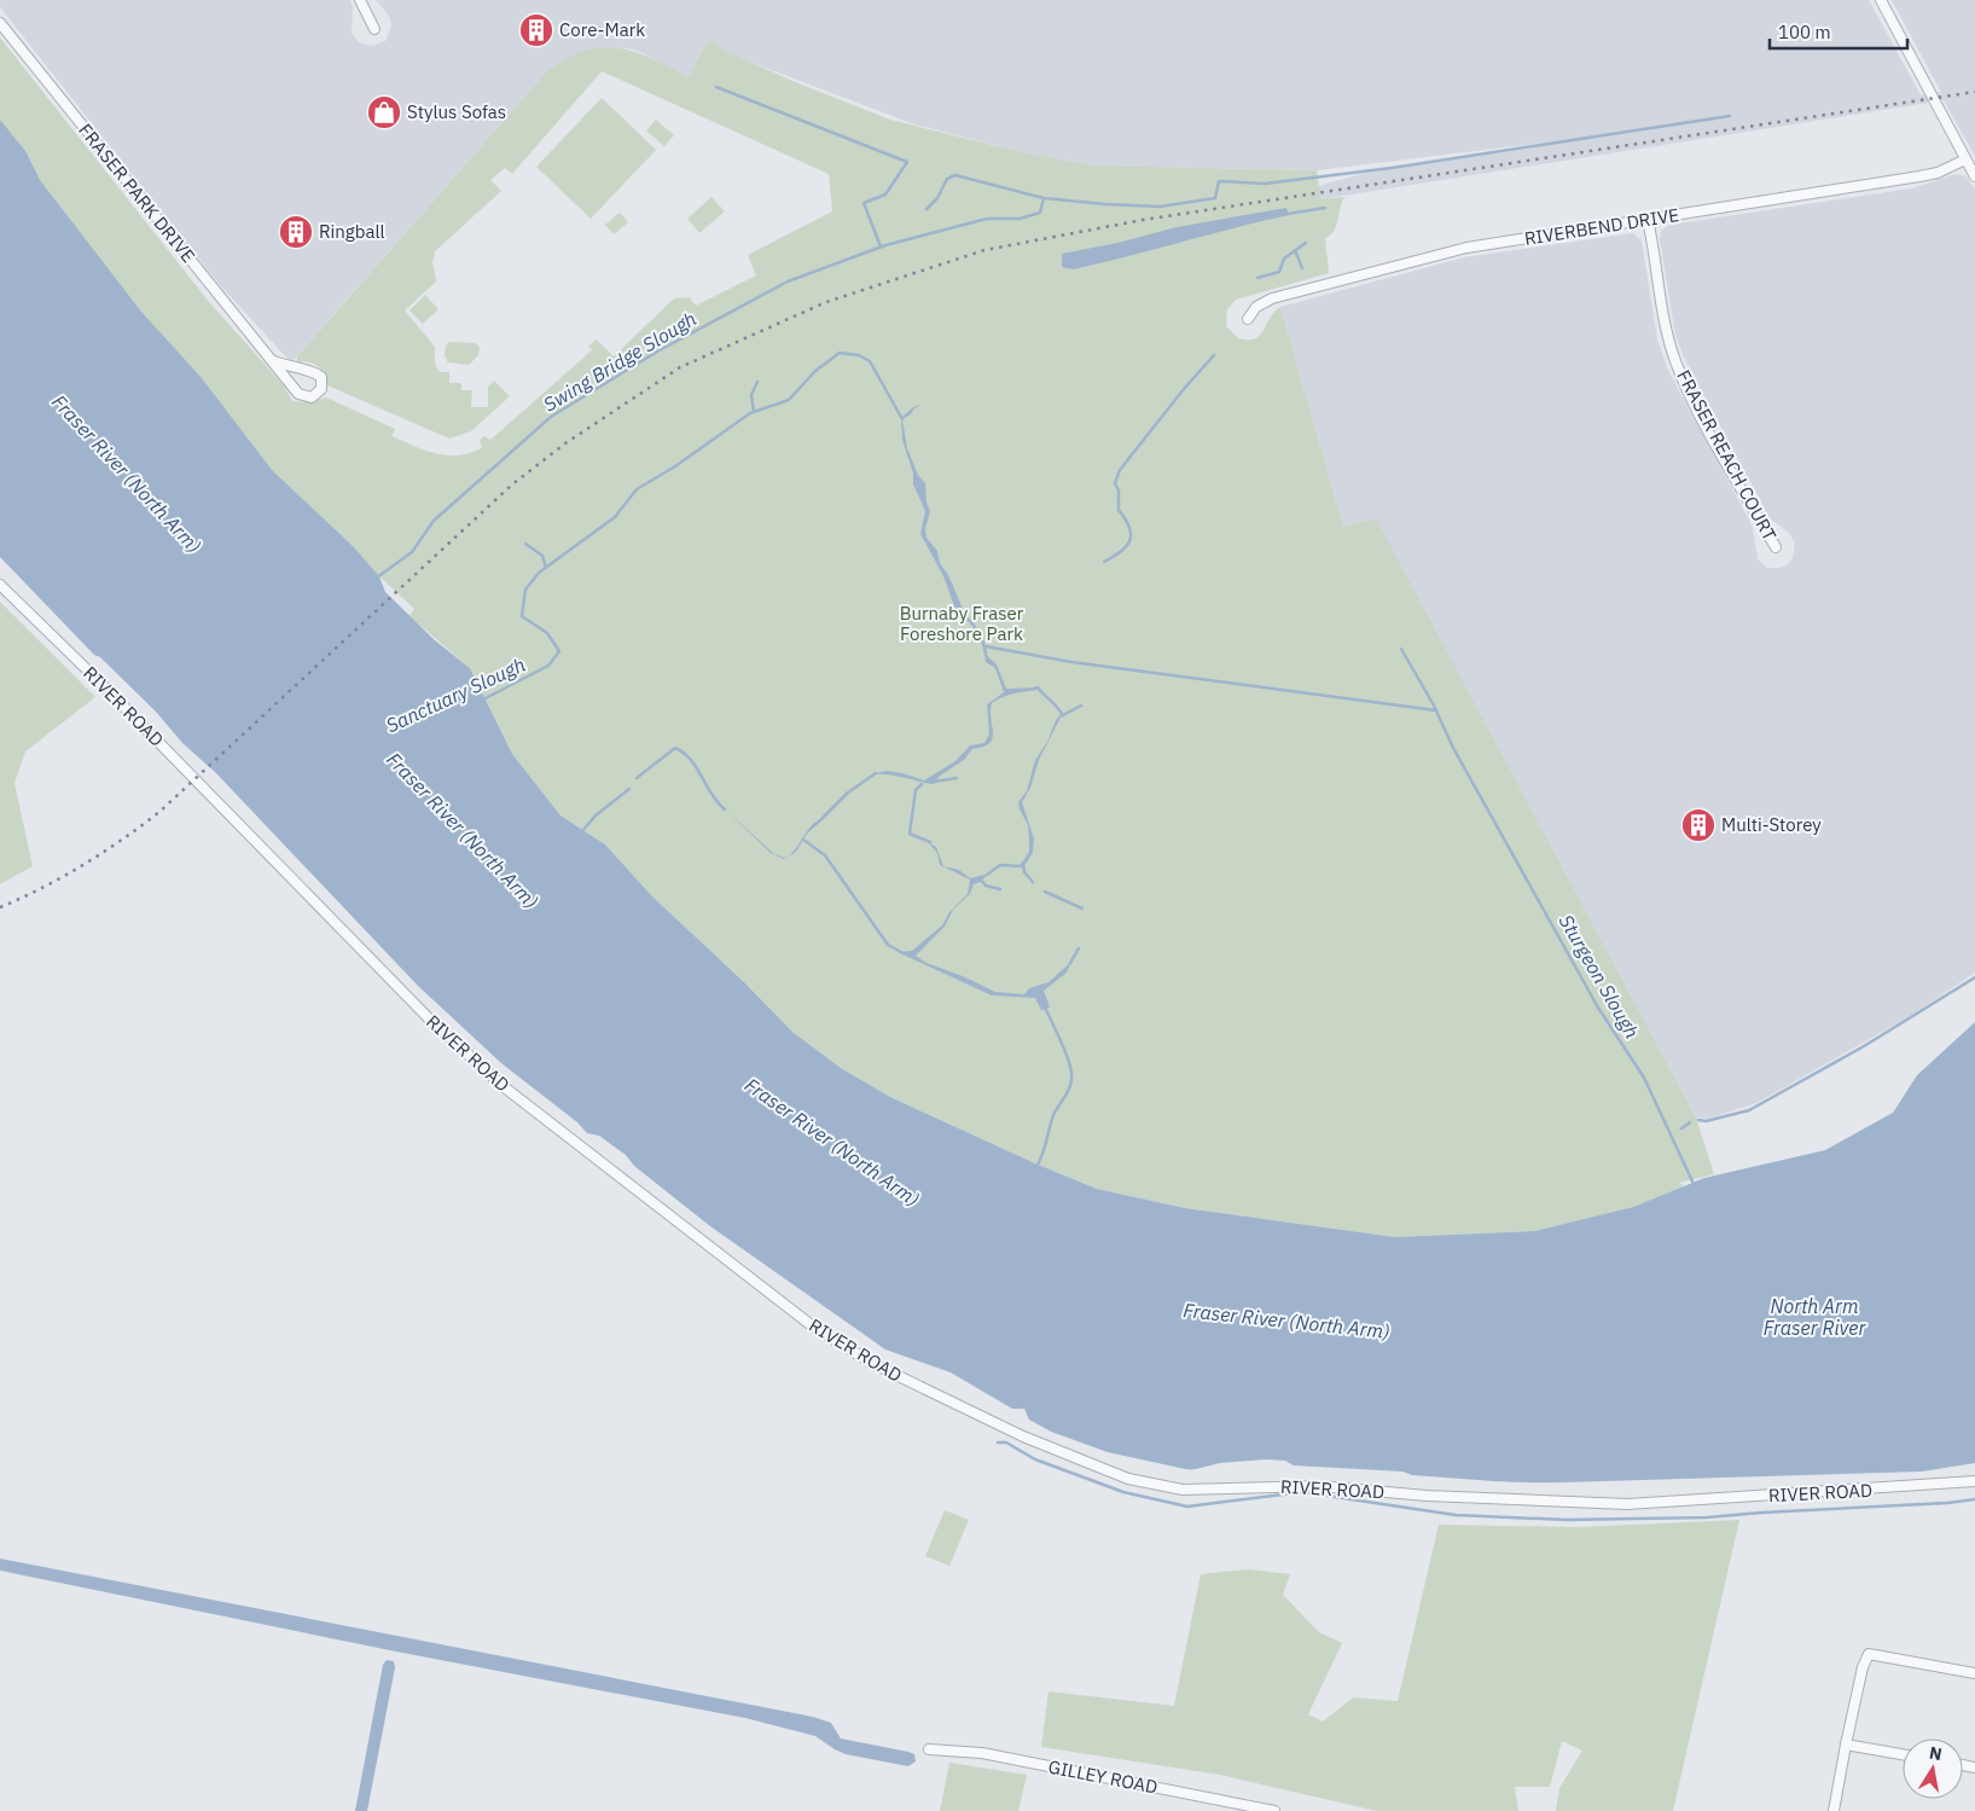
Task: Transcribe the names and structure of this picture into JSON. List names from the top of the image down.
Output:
{
  "streets": {
    "street": [
      "FRASER PARK DRIVE",
      "RIVERBEND DRIVE",
      "FRASER REACH COURT",
      "RIVER ROAD",
      "GILLEY ROAD"
    ]
  },
  "crossings": [
    ["RIVERBEND DRIVE", "FRASER REACH COURT"]
  ],
  "water": [
    "Swing Bridge Slough",
    "Fraser River (North Arm)",
    "Sanctuary Slough",
    "Sturgeon Slough",
    "North Arm Fraser River"
  ],
  "parks": ["Burnaby Fraser Foreshore Park"],
  "places": {
    "building": ["Core-Mark", "Ringball", "Multi-Storey"],
    "shop": ["Stylus Sofas"]
  },
  "scale_bar": "100 m",
  "north": "top"
}
